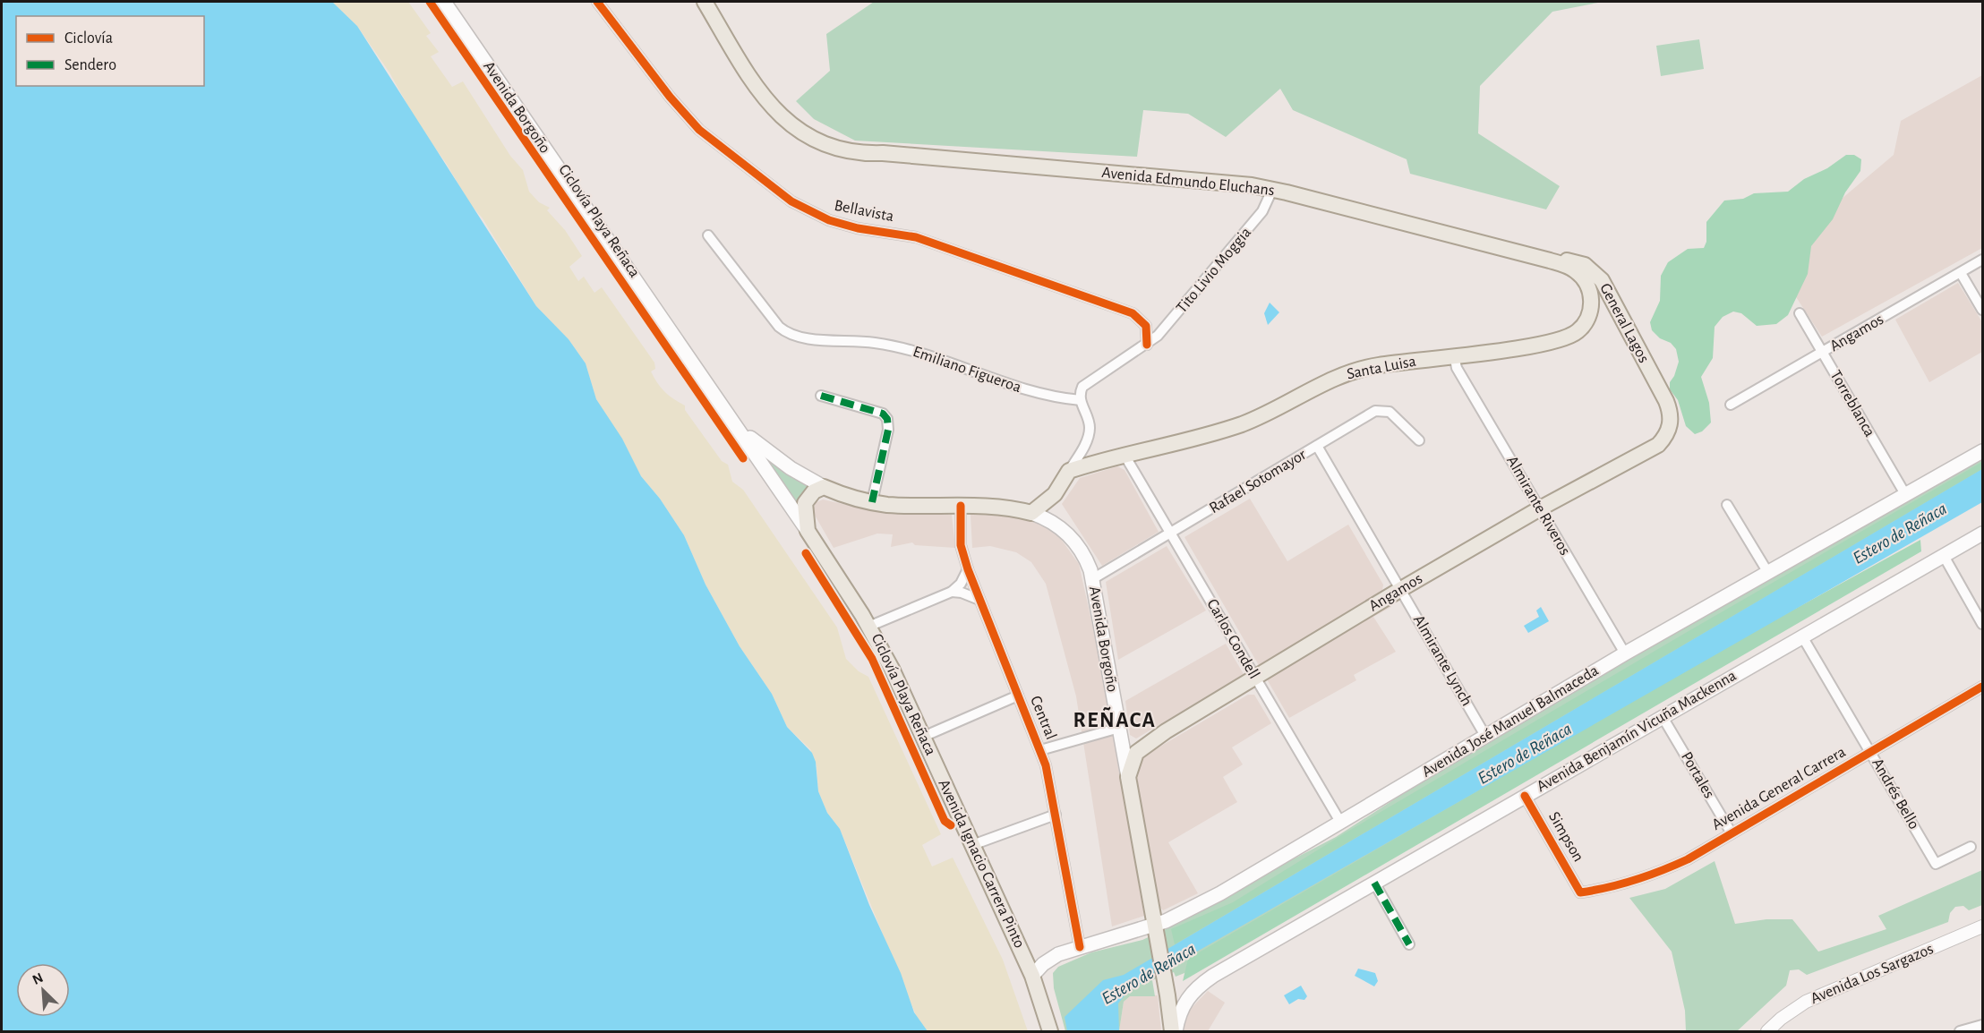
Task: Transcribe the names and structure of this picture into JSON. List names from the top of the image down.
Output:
{
  "streets": {
    "main road": [
      "Avenida Borgoño",
      "Avenida Edmundo Eluchans",
      "General Lagos",
      "Angamos",
      "Santa Luisa",
      "Avenida José Manuel Balmaceda",
      "Avenida Benjamín Vicuña Mackenna",
      "Avenida Ignacio Carrera Pinto"
    ],
    "street": [
      "Bellavista",
      "Tito Livio Moggia",
      "Emiliano Figueroa",
      "Torreblanca",
      "Rafael Sotomayor",
      "Almirante Riveros",
      "Carlos Condell",
      "Almirante Lynch",
      "Central",
      "Portales",
      "Avenida General Carrera",
      "Andrés Bello",
      "Simpson",
      "Avenida Los Sargazos"
    ],
    "cycle path": ["Ciclovía Playa Reñaca"]
  },
  "crossings": [
    ["Avenida Borgoño", "Angamos"],
    ["Avenida Borgoño", "Rafael Sotomayor"],
    ["Avenida Borgoño", "Central"],
    ["Avenida Borgoño", "Avenida José Manuel Balmaceda"],
    ["Avenida Borgoño", "Avenida Benjamín Vicuña Mackenna"],
    ["Avenida Borgoño", "Avenida Ignacio Carrera Pinto"],
    ["Avenida Edmundo Eluchans", "Tito Livio Moggia"],
    ["Avenida Edmundo Eluchans", "General Lagos"],
    ["Bellavista", "Tito Livio Moggia"],
    ["General Lagos", "Angamos"],
    ["Angamos", "Torreblanca"],
    ["Angamos", "Almirante Riveros"],
    ["Angamos", "Carlos Condell"],
    ["Angamos", "Almirante Lynch"],
    ["Santa Luisa", "Almirante Riveros"],
    ["Santa Luisa", "Carlos Condell"],
    ["Torreblanca", "Avenida José Manuel Balmaceda"],
    ["Rafael Sotomayor", "Carlos Condell"],
    ["Rafael Sotomayor", "Almirante Lynch"],
    ["Almirante Riveros", "Avenida José Manuel Balmaceda"],
    ["Carlos Condell", "Avenida José Manuel Balmaceda"],
    ["Almirante Lynch", "Avenida José Manuel Balmaceda"],
    ["Central", "Avenida José Manuel Balmaceda"],
    ["Avenida José Manuel Balmaceda", "Avenida Ignacio Carrera Pinto"],
    ["Avenida Benjamín Vicuña Mackenna", "Portales"],
    ["Avenida Benjamín Vicuña Mackenna", "Andrés Bello"],
    ["Avenida Benjamín Vicuña Mackenna", "Simpson"],
    ["Portales", "Avenida General Carrera"],
    ["Avenida General Carrera", "Andrés Bello"],
    ["Avenida General Carrera", "Simpson"]
  ],
  "districts": ["REÑACA"],
  "water": ["Estero de Reñaca"],
  "legend": ["Ciclovía", "Sendero"],
  "north": "top left"
}
